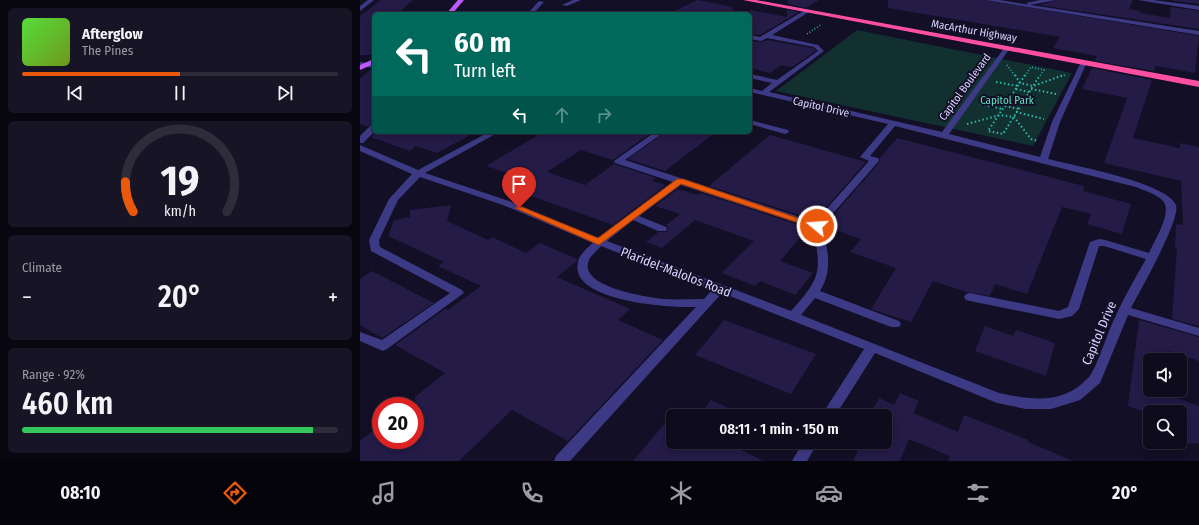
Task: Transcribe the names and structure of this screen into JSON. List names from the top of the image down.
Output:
{
  "streets": {
    "highway": ["MacArthur Highway"],
    "street": ["Capitol Boulevard", "Capitol Drive", "Plaridel-Malolos Road"]
  },
  "crossings": [
    ["MacArthur Highway", "Capitol Boulevard"],
    ["Capitol Boulevard", "Capitol Drive"],
    ["Capitol Drive", "Plaridel-Malolos Road"]
  ],
  "parks": ["Capitol Park"],
  "page": {
    "turn": ["60 m", "Turn left"],
    "song": ["Afterglow", "The Pines"],
    "tile": [
      "Climate",
      ["Range · 92%", "460 km"]
    ],
    "heat": ["−", "20°", "+"],
    "limit": "20",
    "trip": "08:11 · 1 min · 150 m",
    "tabs": ["08:10", "20°"],
    "gauge": ["19", "km/h"]
  }
}
